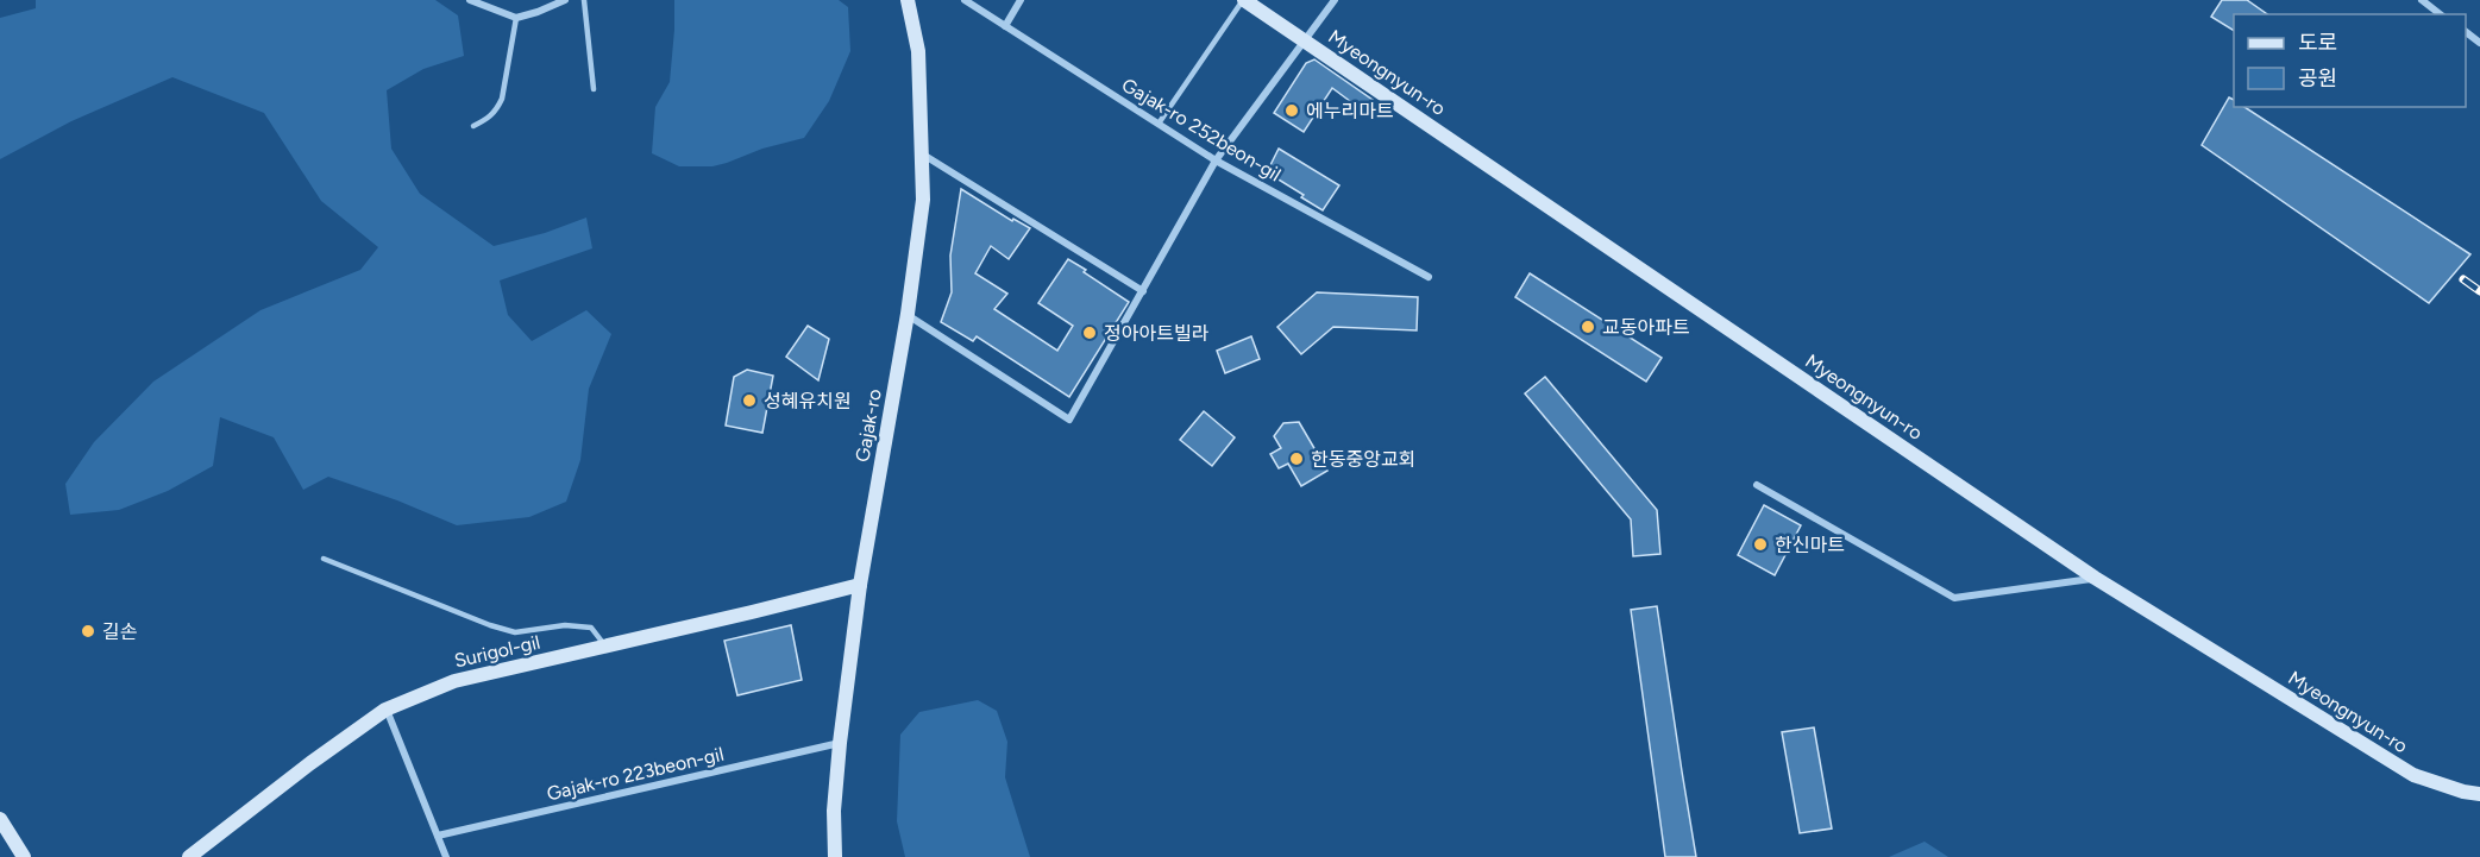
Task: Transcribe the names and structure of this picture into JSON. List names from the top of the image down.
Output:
{
  "streets": {
    "street": [
      "Myeongnyun-ro",
      "Gajak-ro 252beon-gil",
      "Gajak-ro",
      "Surigol-gil",
      "Gajak-ro 223beon-gil"
    ]
  },
  "crossings": [
    ["Gajak-ro", "Surigol-gil"],
    ["Gajak-ro", "Gajak-ro 223beon-gil"]
  ],
  "places": [
    "에누리마트",
    "교동아파트",
    "정아아트빌라",
    "성혜유치원",
    "한동중앙교회",
    "한신마트",
    "길손"
  ],
  "legend": ["도로", "공원"]
}
